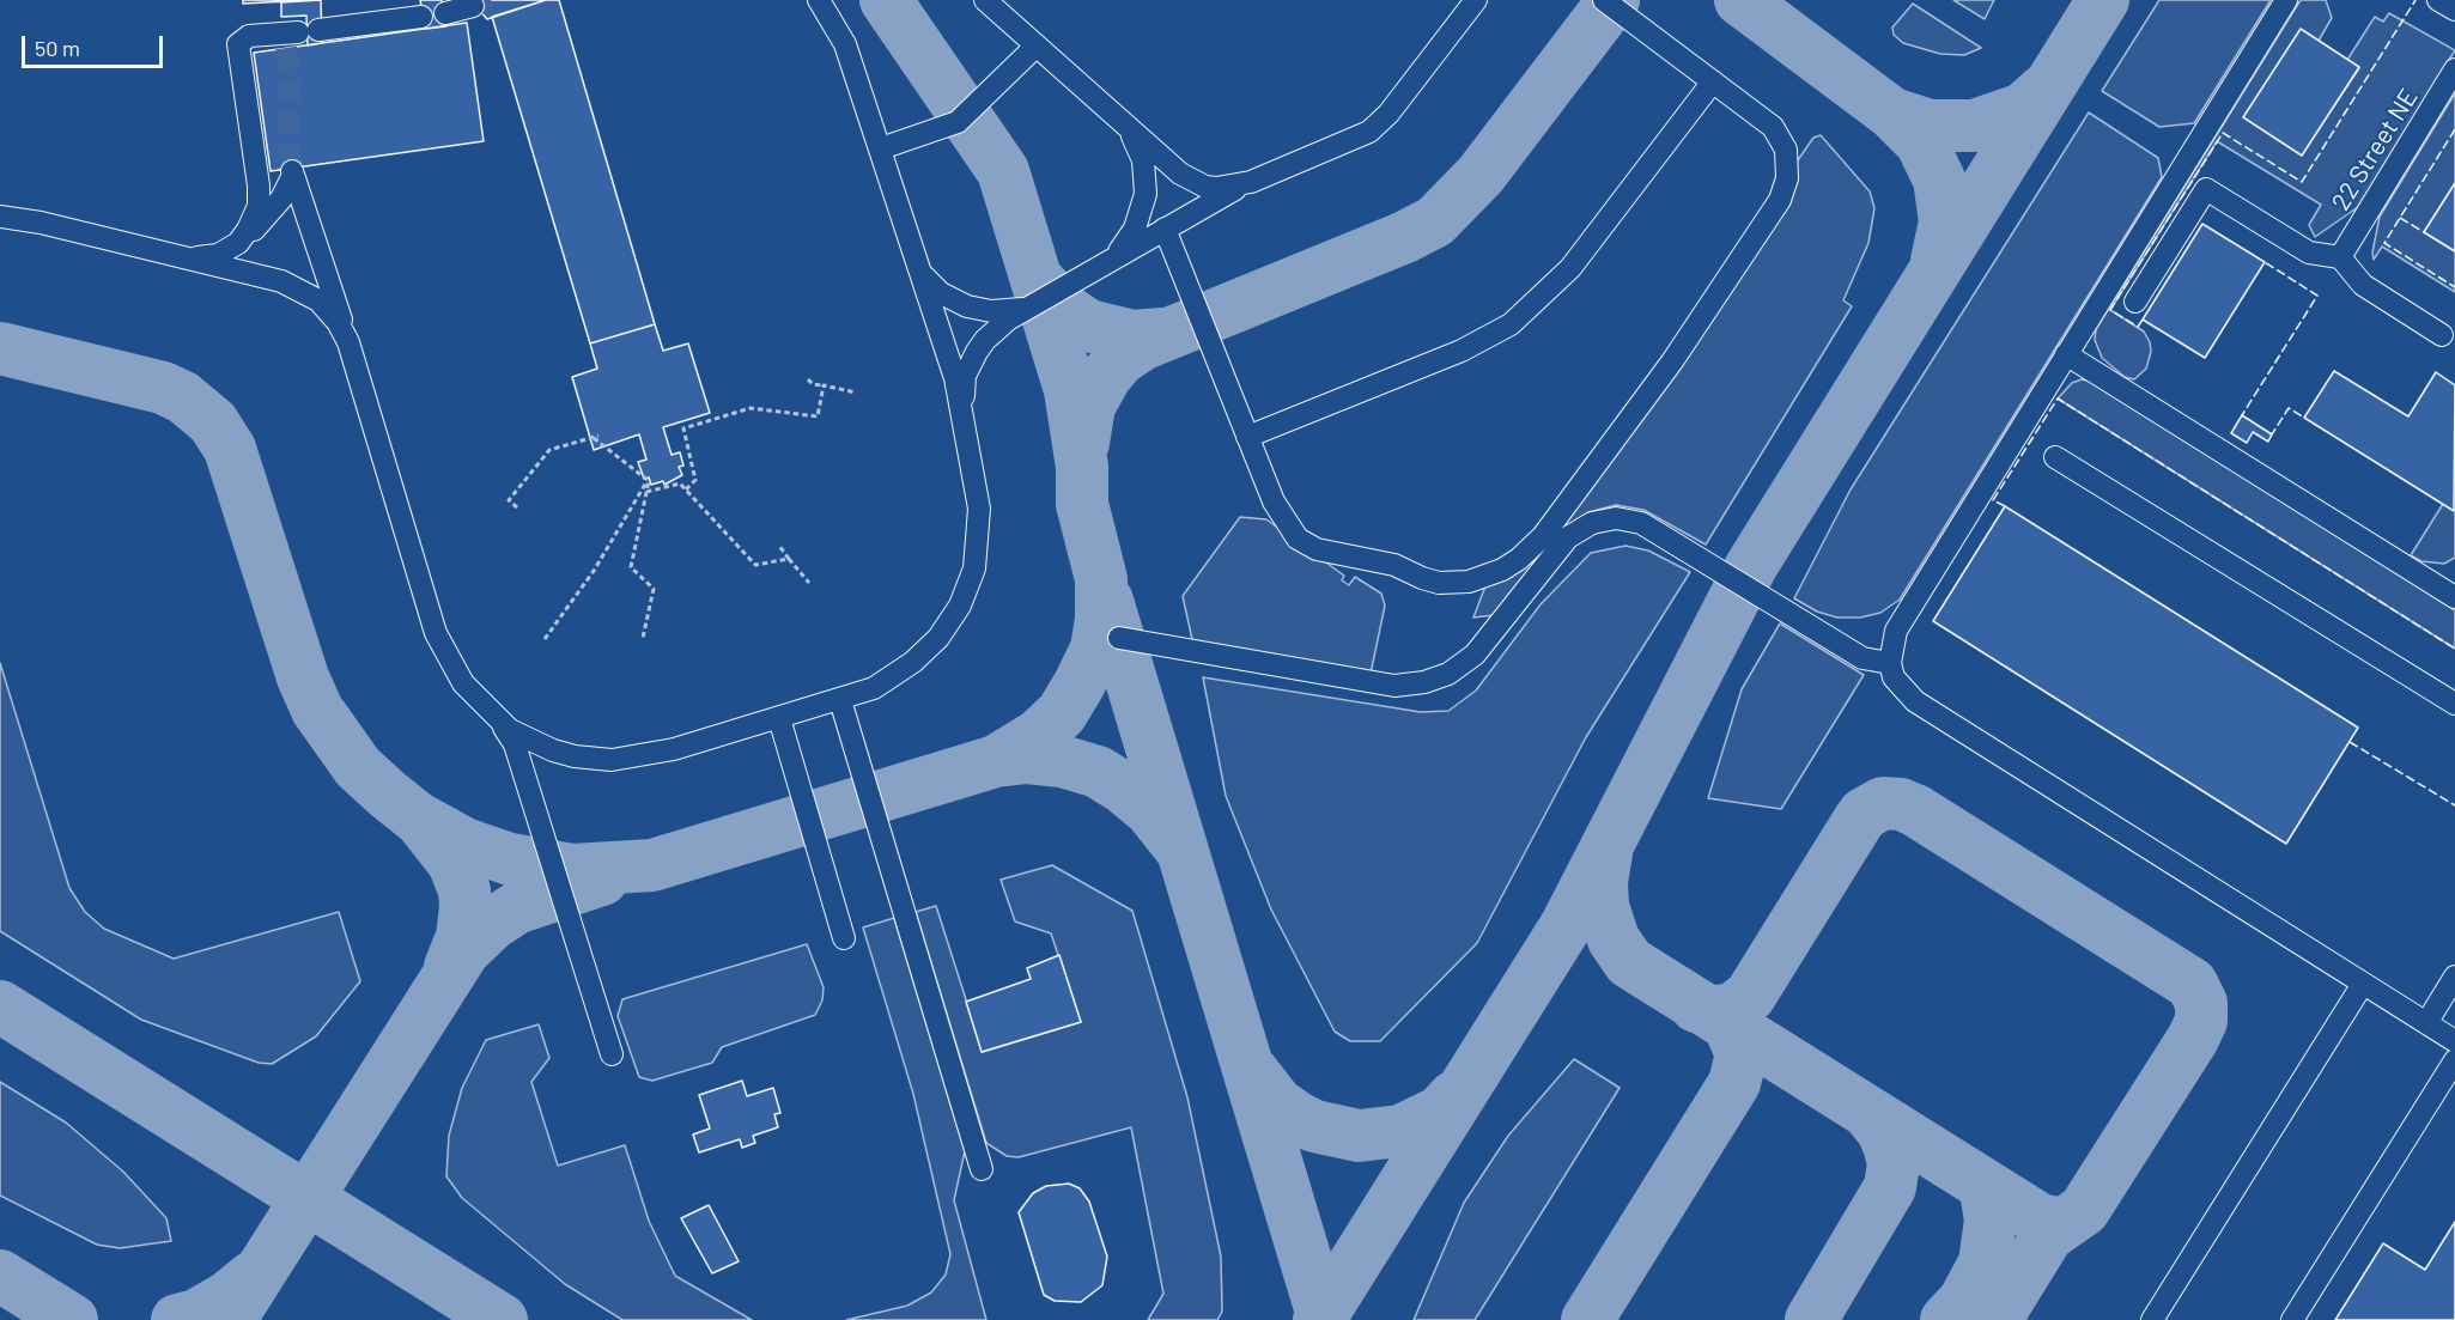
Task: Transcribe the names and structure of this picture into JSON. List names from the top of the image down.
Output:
{
  "streets": {
    "street": ["22 Street NE"]
  },
  "scale_bar": "50 m"
}
